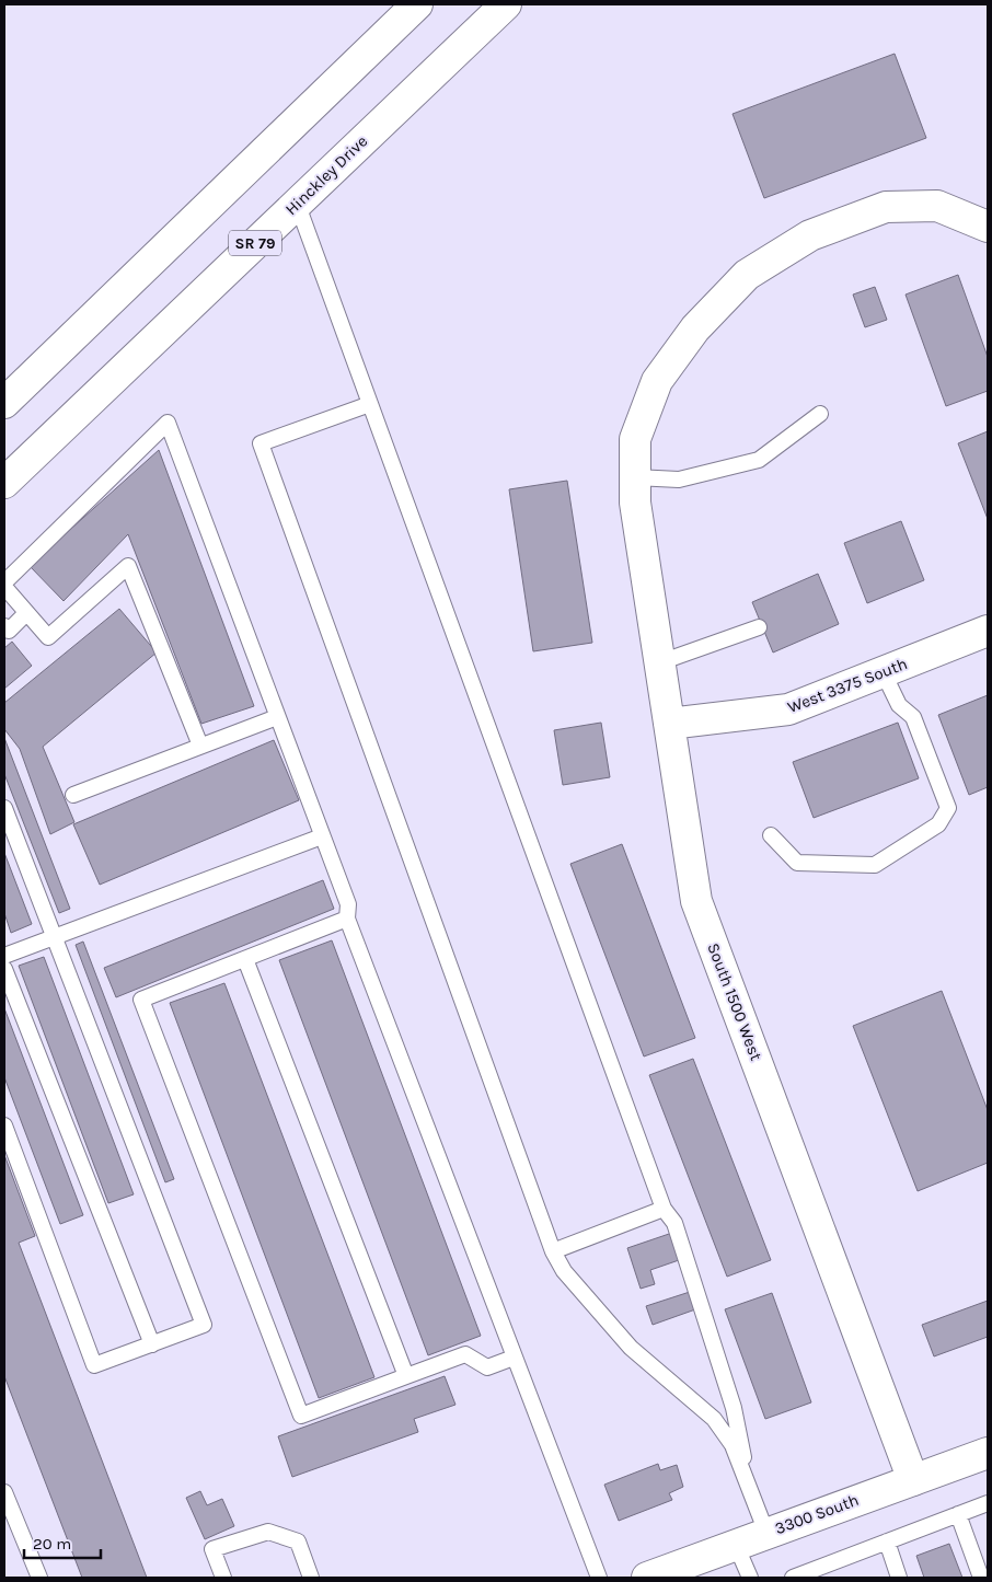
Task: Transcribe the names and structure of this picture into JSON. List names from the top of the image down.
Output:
{
  "streets": {
    "street": [
      "Hinckley Drive",
      "SR 79",
      "West 3375 South",
      "South 1500 West",
      "3300 South"
    ]
  },
  "crossings": [
    ["West 3375 South", "South 1500 West"],
    ["South 1500 West", "3300 South"]
  ],
  "scale_bar": "20 m"
}
